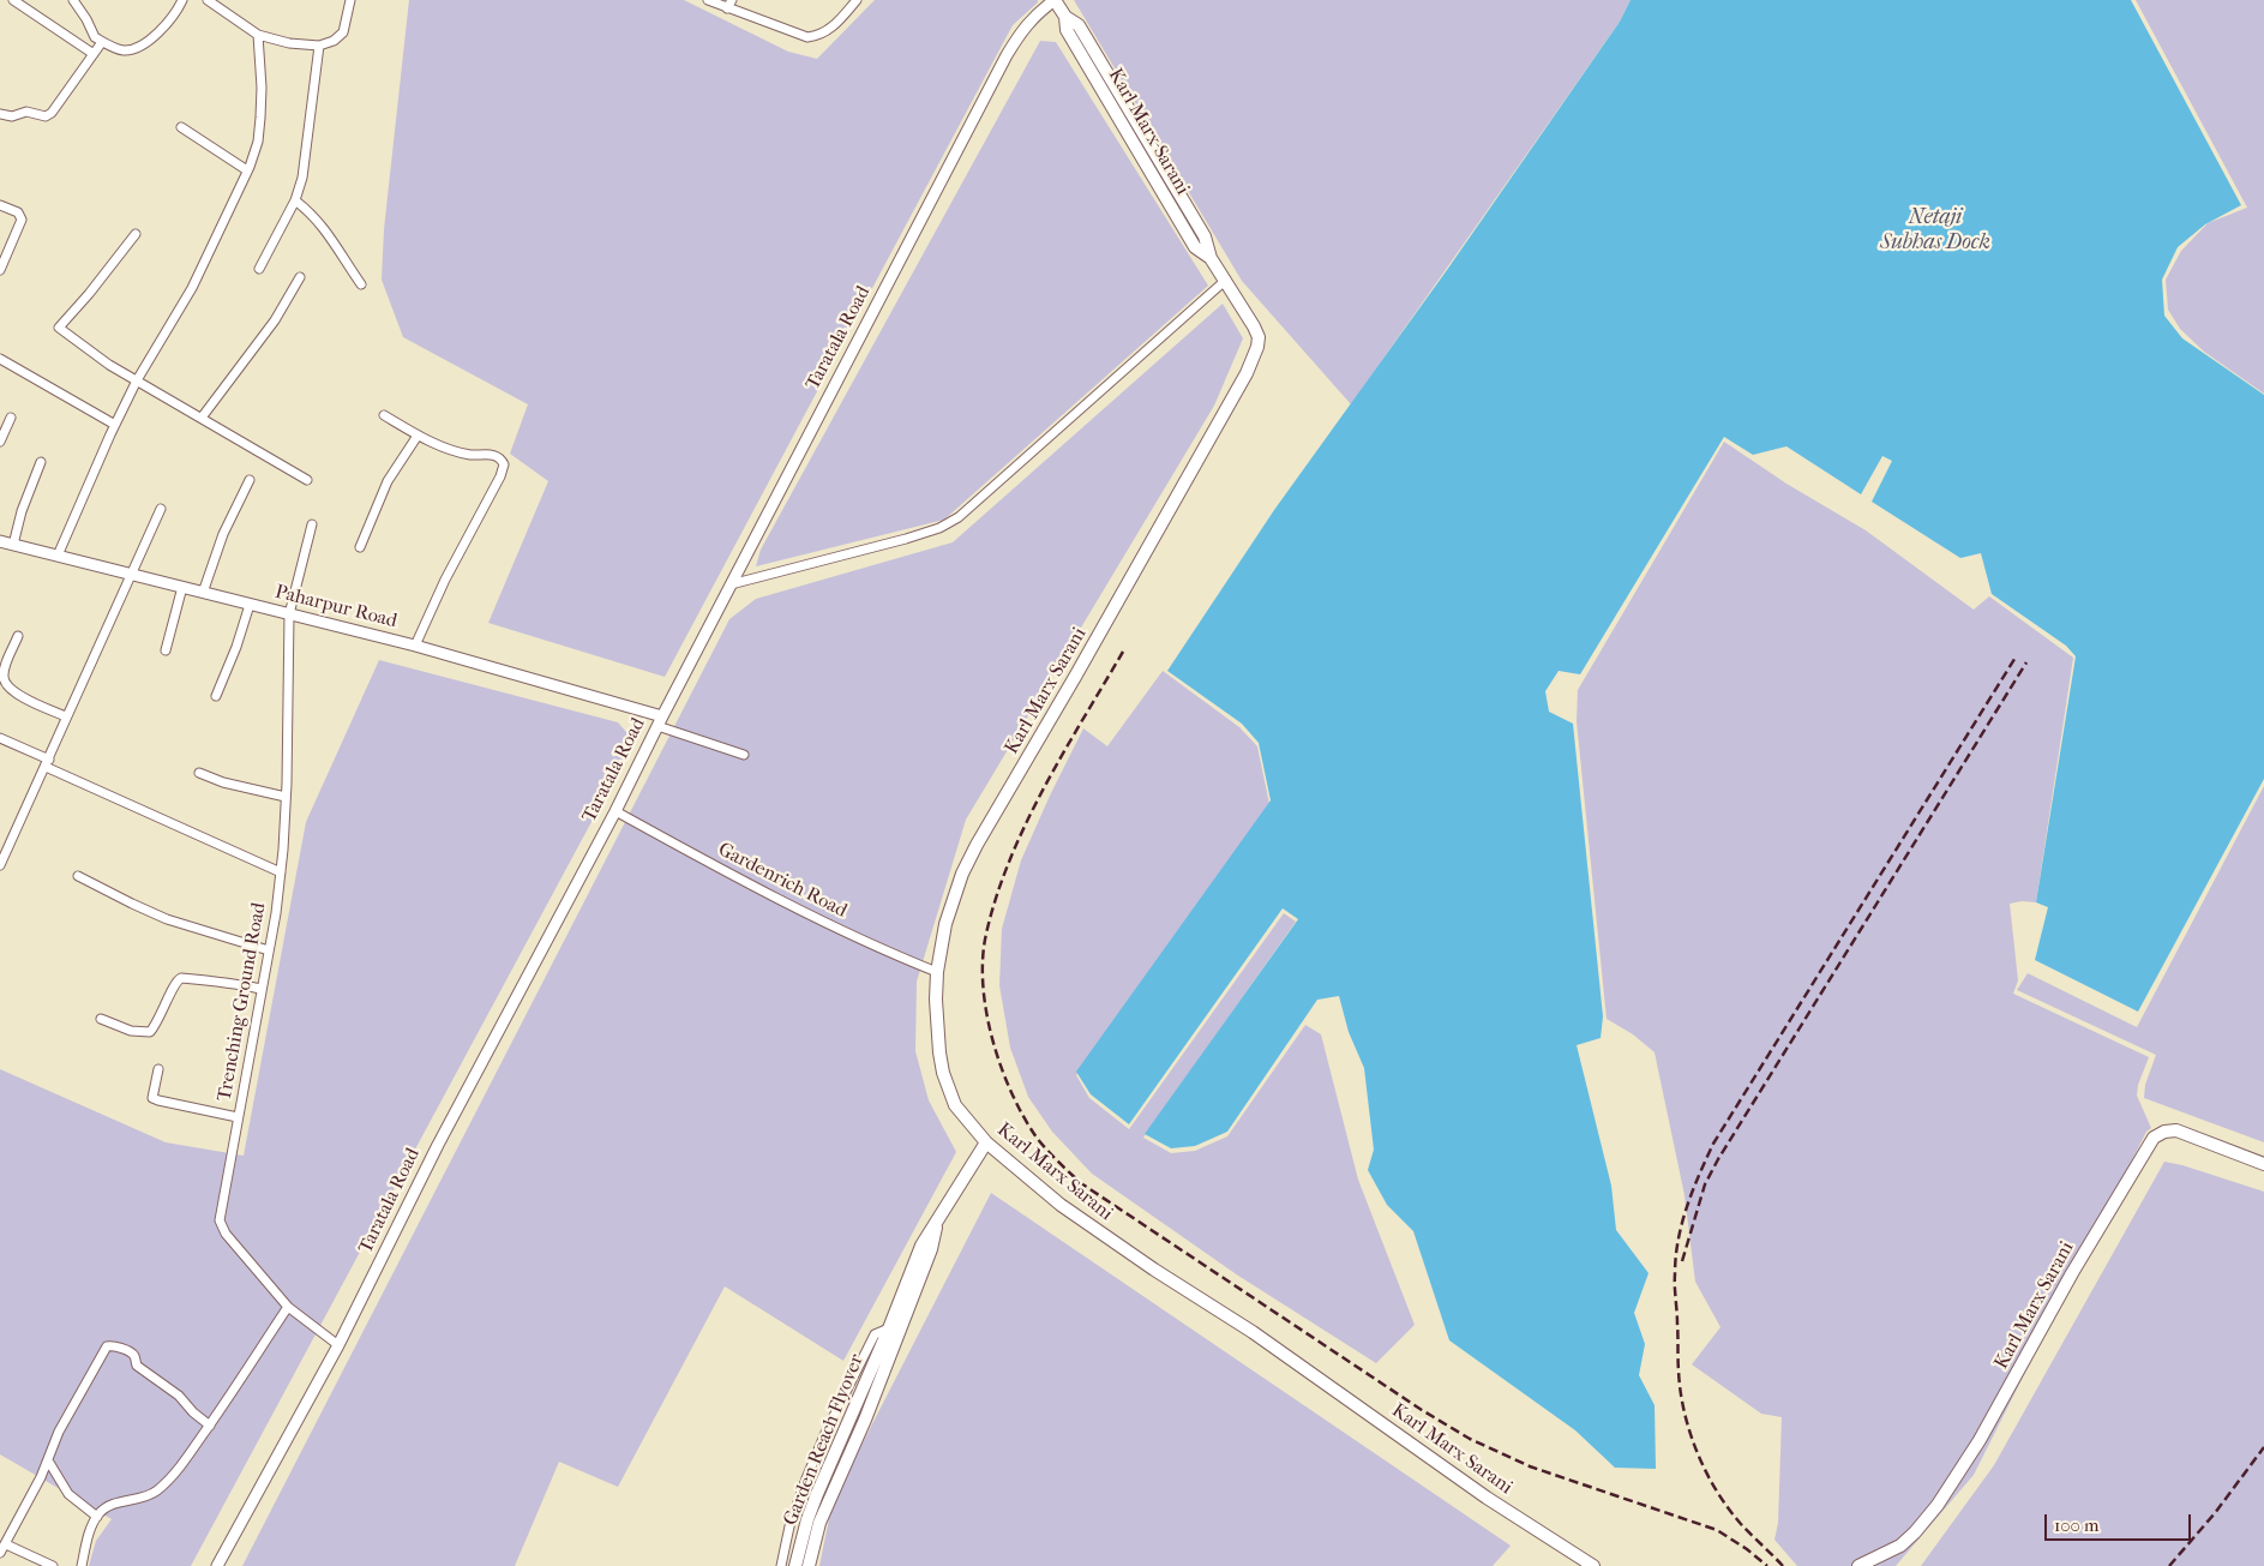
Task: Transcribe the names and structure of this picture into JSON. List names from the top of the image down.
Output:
{
  "streets": {
    "main road": ["Karl Marx Sarani", "Garden Reach Flyover"],
    "street": [
      "Taratala Road",
      "Paharpur Road",
      "Gardenrich Road",
      "Trenching Ground Road"
    ]
  },
  "crossings": [
    ["Karl Marx Sarani", "Taratala Road"],
    ["Karl Marx Sarani", "Gardenrich Road"],
    ["Taratala Road", "Paharpur Road"],
    ["Taratala Road", "Gardenrich Road"],
    ["Taratala Road", "Trenching Ground Road"],
    ["Paharpur Road", "Trenching Ground Road"]
  ],
  "water": ["Netaji Subhas Dock"],
  "scale_bar": "100 m"
}
